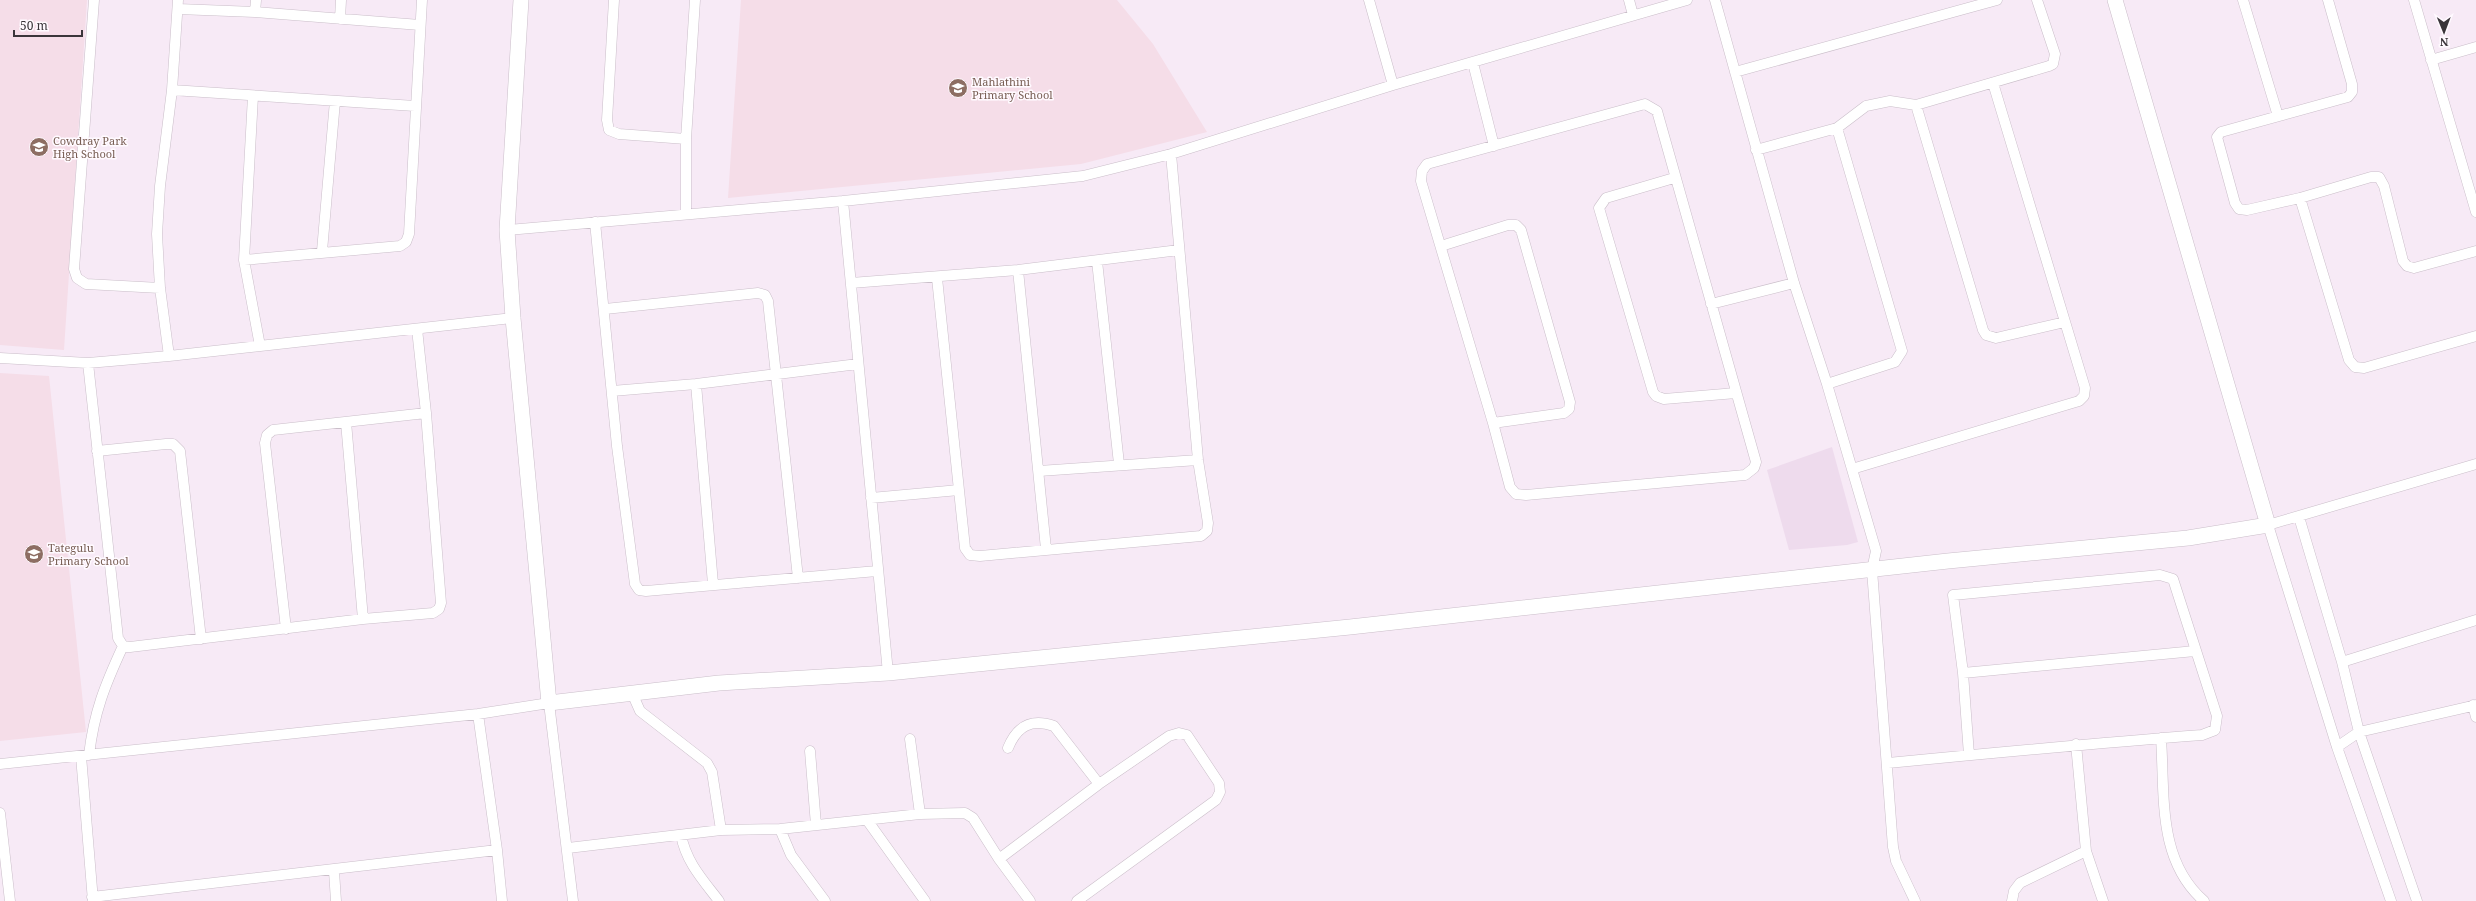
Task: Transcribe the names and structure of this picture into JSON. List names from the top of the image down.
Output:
{
  "places": {
    "school or university": ["Mahlathini Primary School", "Cowdray Park High School", "Tategulu Primary School"]
  },
  "scale_bar": "50 m",
  "north": "bottom"
}
